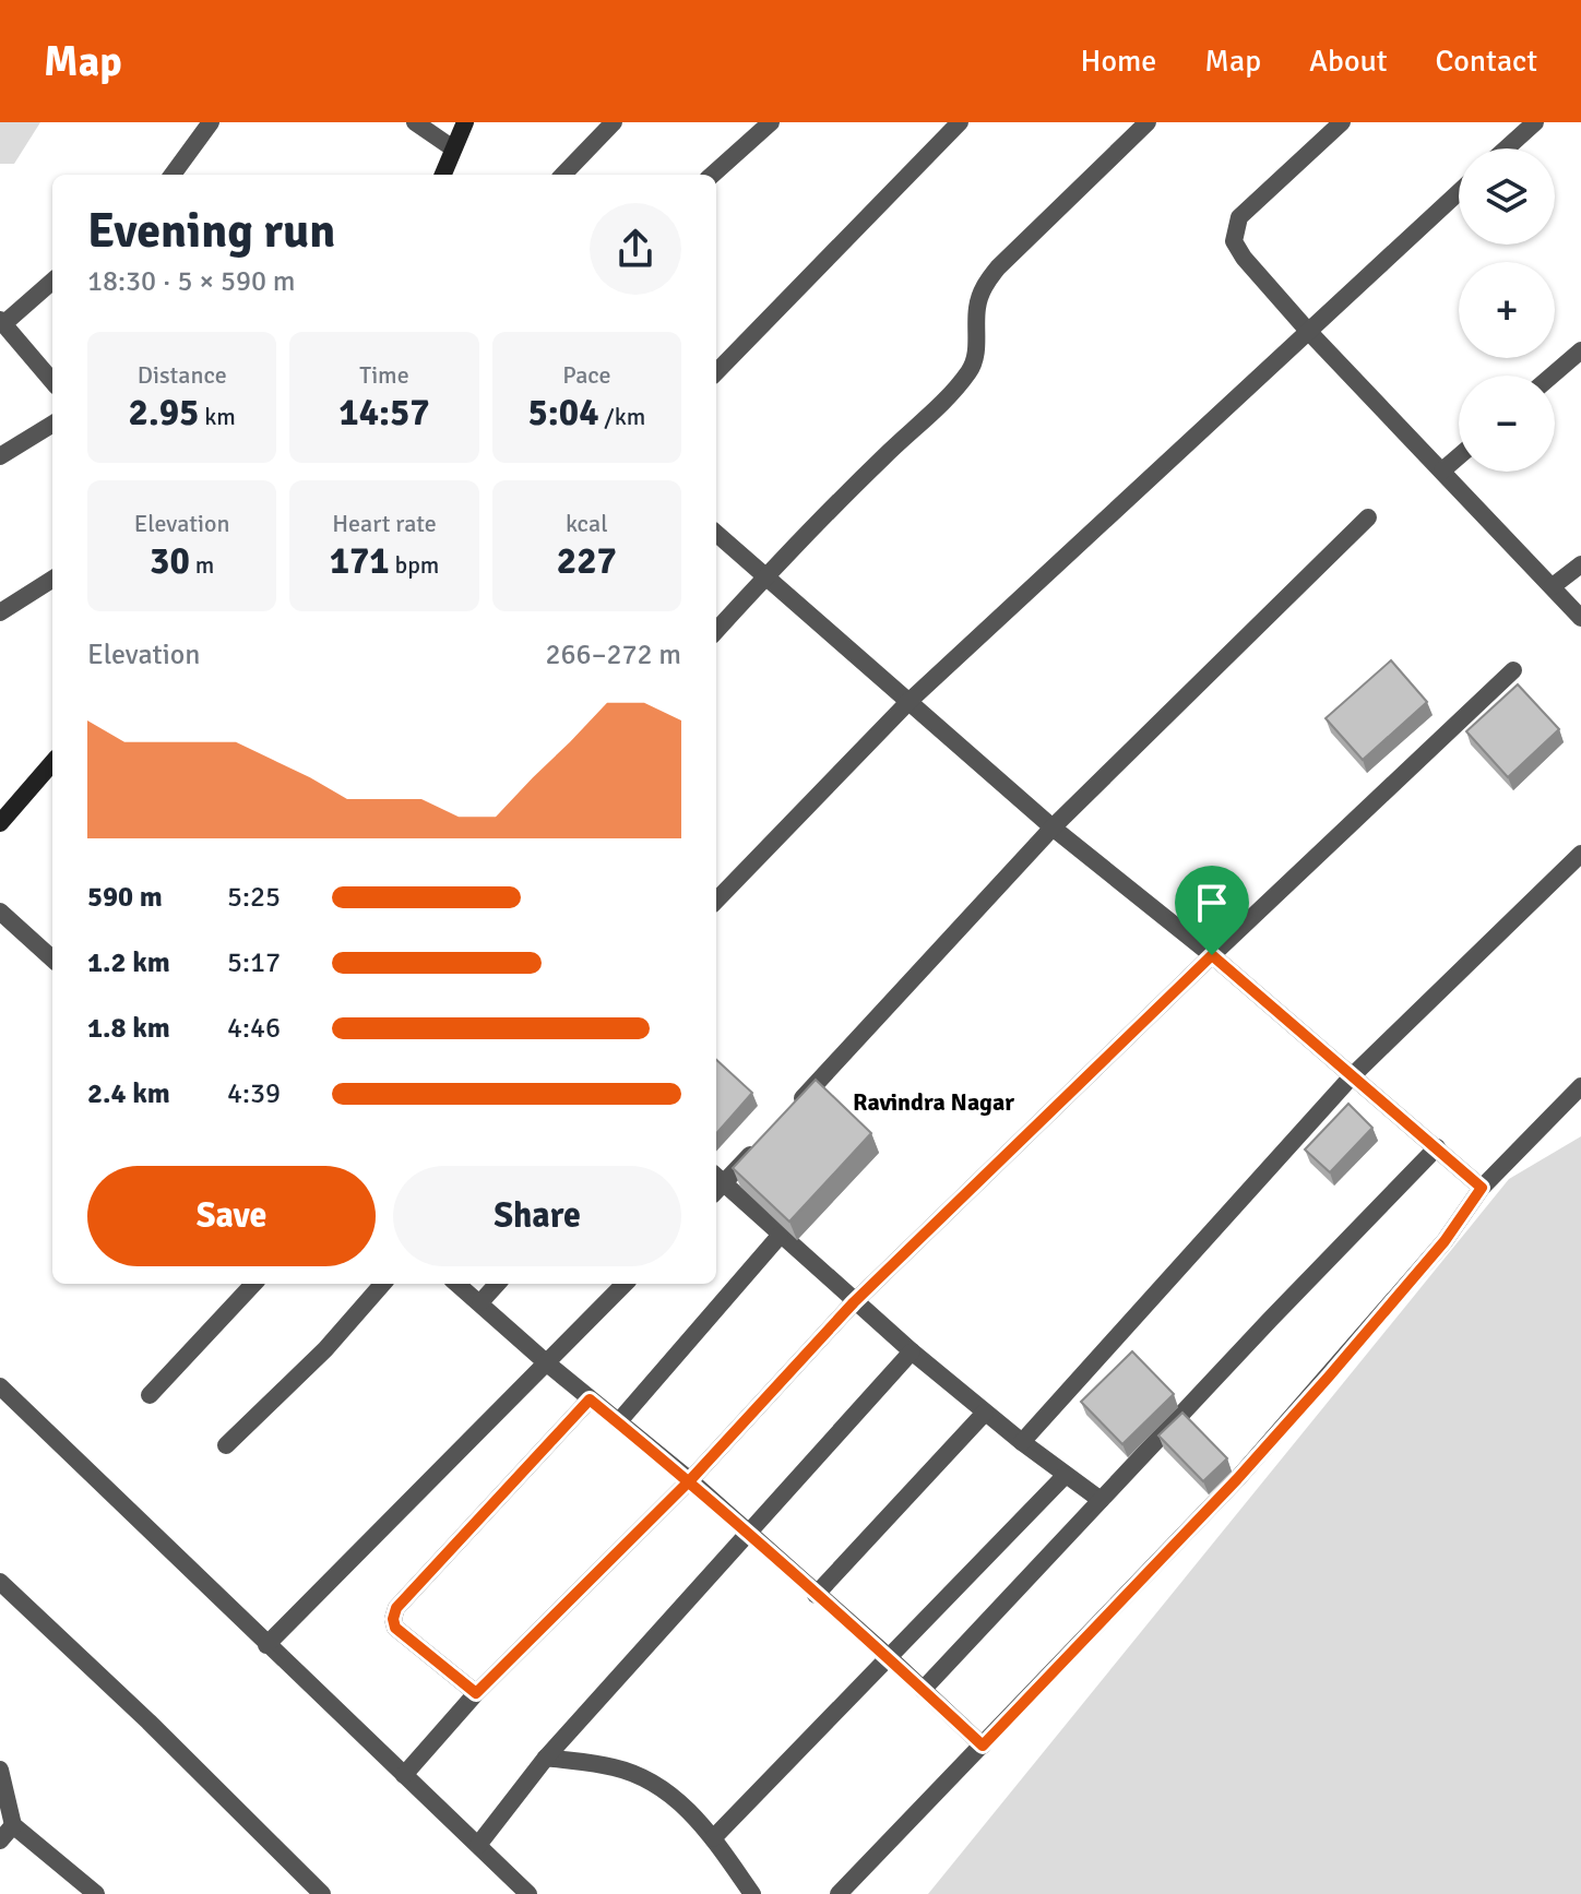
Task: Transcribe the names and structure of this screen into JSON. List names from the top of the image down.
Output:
{
  "districts": ["Ravindra Nagar"],
  "page": {
    "header": "Map",
    "nav": [
      "Home",
      "Map",
      "About",
      "Contact"
    ],
    "map_buttons": ["+", "−"],
    "heading": ["Evening run", "18:30 · 5 × 590 m"],
    "stats": [
      ["Distance", "2.95 km"],
      ["Time", "14:57"],
      ["Pace", "5:04 /km"],
      ["Elevation", "30 m"],
      ["Heart rate", "171 bpm"],
      ["kcal", "227"]
    ],
    "chart": ["Elevation", "266–272 m"],
    "list": [
      {
        "name": "590 m",
        "note": "5:25"
      },
      {
        "name": "1.2 km",
        "note": "5:17"
      },
      {
        "name": "1.8 km",
        "note": "4:46"
      },
      {
        "name": "2.4 km",
        "note": "4:39"
      }
    ],
    "buttons": ["Save", "Share"]
  }
}
